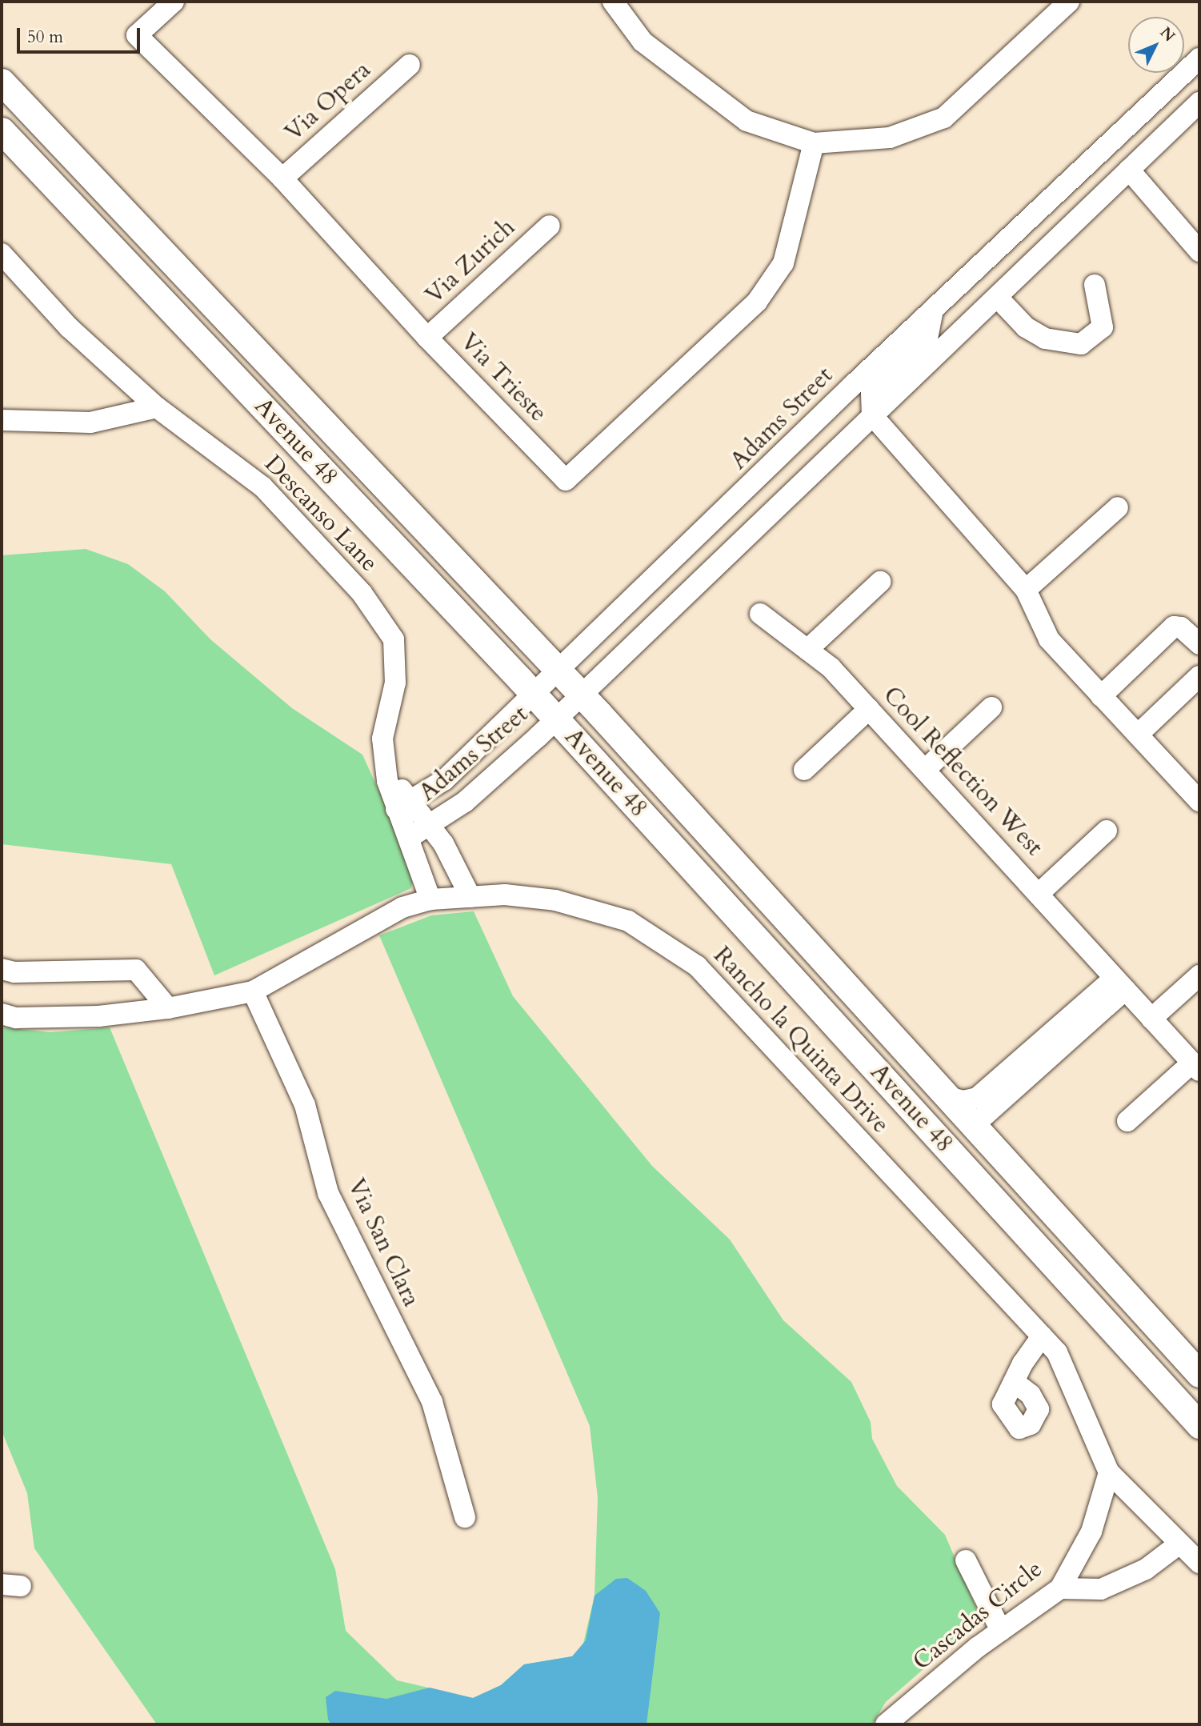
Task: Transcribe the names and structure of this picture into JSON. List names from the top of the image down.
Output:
{
  "streets": {
    "main road": ["Avenue 48"],
    "street": [
      "Via Opera",
      "Via Zurich",
      "Via Trieste",
      "Adams Street",
      "Descanso Lane",
      "Cool Reflection West",
      "Rancho la Quinta Drive",
      "Via San Clara",
      "Cascadas Circle"
    ]
  },
  "crossings": [
    ["Via Opera", "Via Trieste"],
    ["Via Zurich", "Via Trieste"],
    ["Adams Street", "Avenue 48"],
    ["Adams Street", "Descanso Lane"],
    ["Rancho la Quinta Drive", "Via San Clara"],
    ["Rancho la Quinta Drive", "Cascadas Circle"]
  ],
  "scale_bar": "50 m",
  "north": "top right"
}
